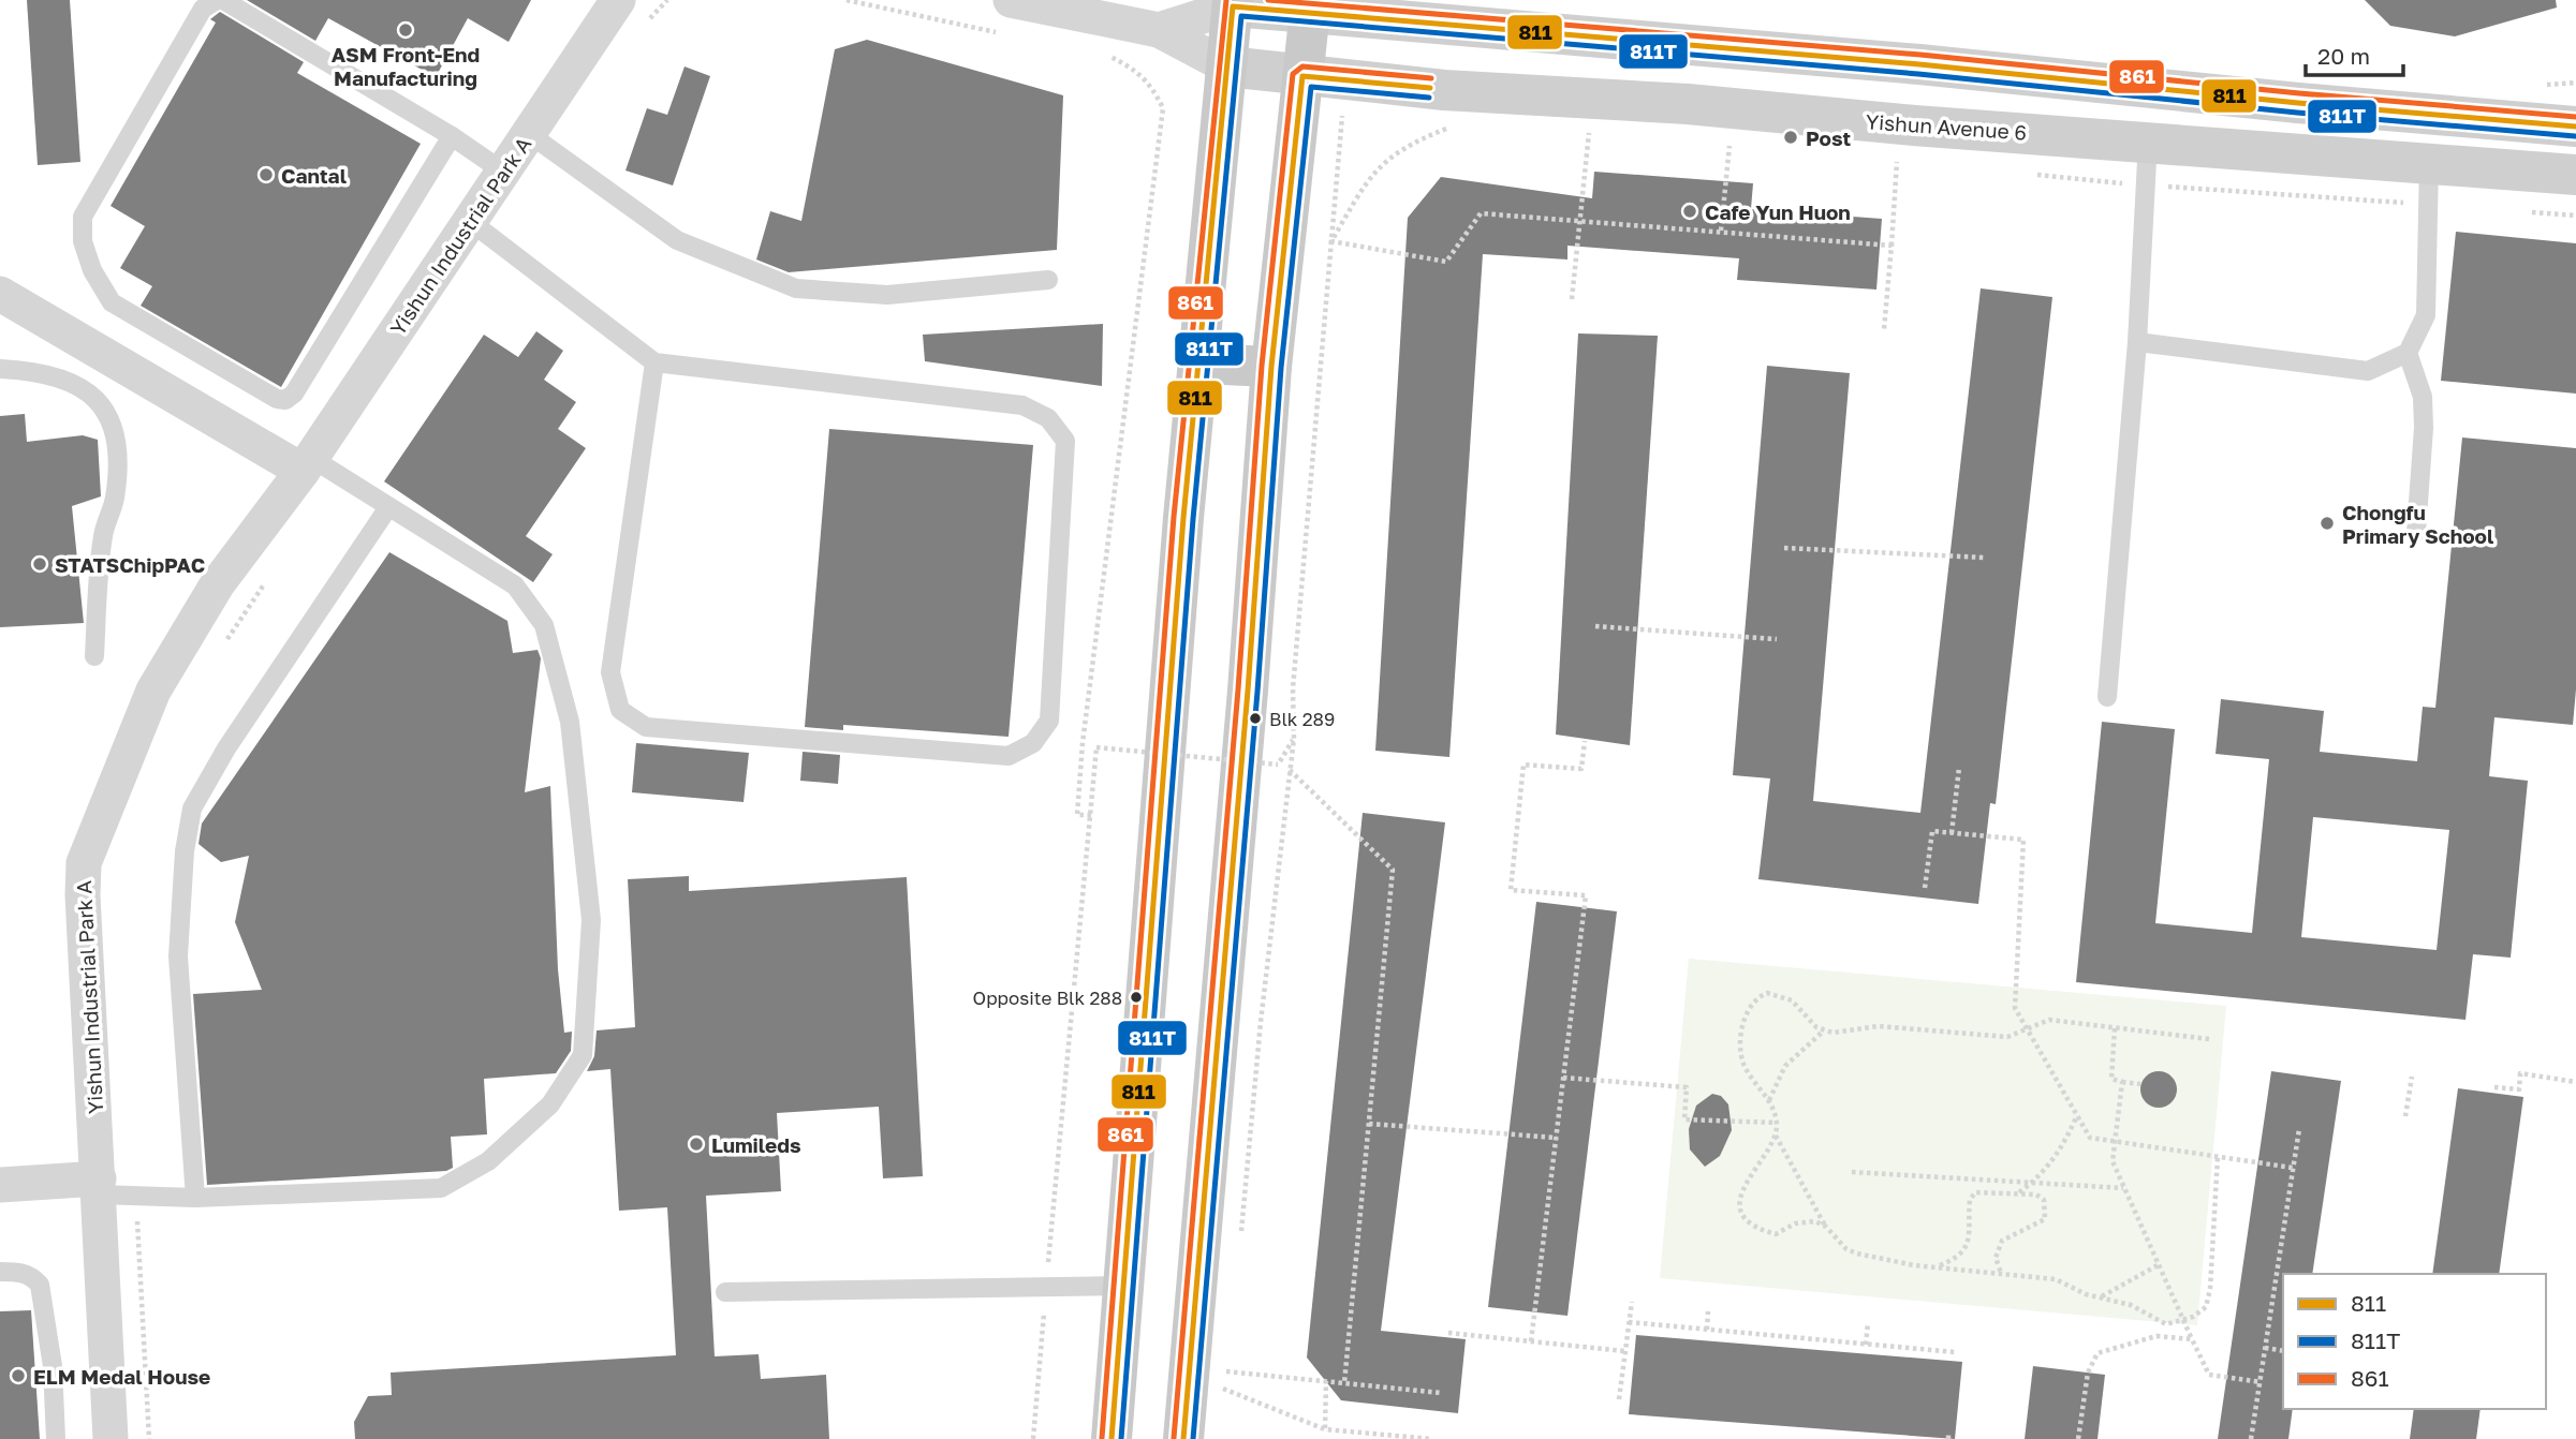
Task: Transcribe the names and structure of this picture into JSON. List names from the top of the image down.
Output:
{
  "streets": {
    "main road": ["Yishun Avenue 6"],
    "street": ["Yishun Industrial Park A"]
  },
  "places": [
    "ASM Front-End Manufacturing",
    "Post",
    "Cantal",
    "Cafe Yun Huon",
    "Chongfu Primary School",
    "STATSChipPAC",
    "Blk 289",
    "Opposite Blk 288",
    "Lumileds",
    "ELM Medal House"
  ],
  "lines": ["transit line 861", "transit line 811", "transit line 811T"],
  "legend": ["811", "811T", "861"],
  "scale_bar": "20 m"
}
